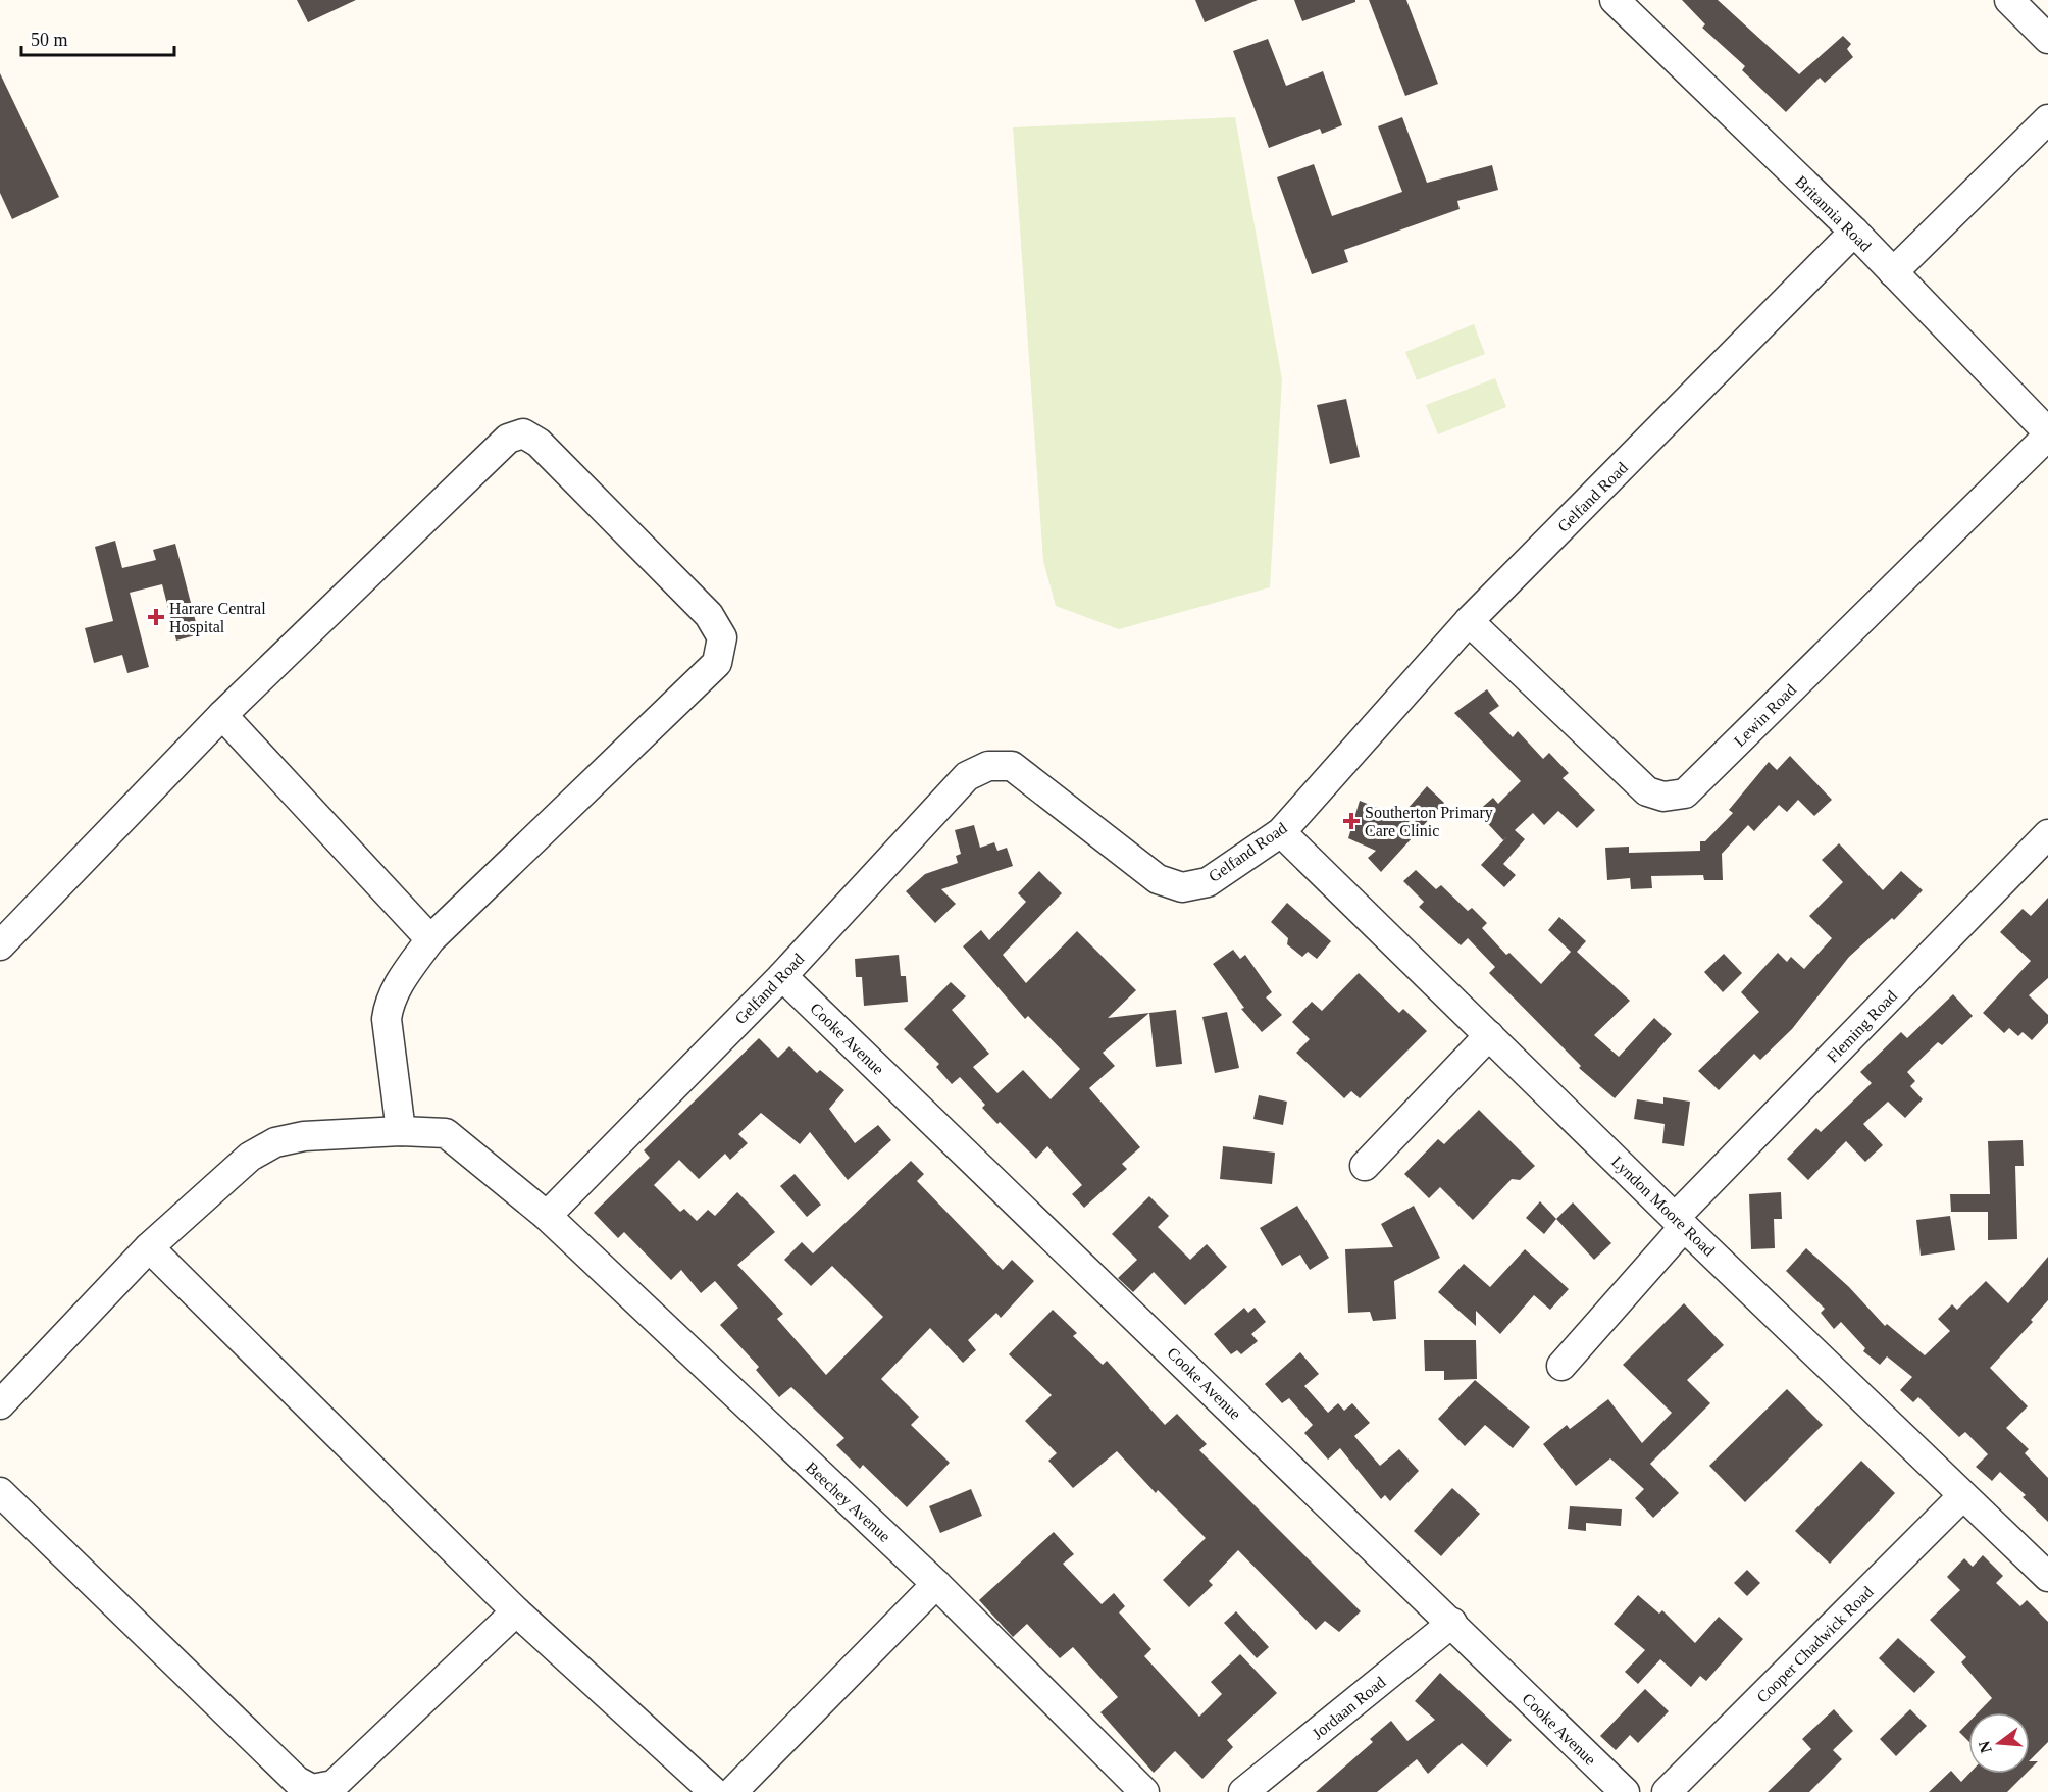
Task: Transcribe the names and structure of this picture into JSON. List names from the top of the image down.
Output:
{
  "streets": {
    "street": [
      "Britannia Road",
      "Gelfand Road",
      "Lewin Road",
      "Fleming Road",
      "Cooke Avenue",
      "Lyndon Moore Road",
      "Beechey Avenue",
      "Cooper Chadwick Road",
      "Jordaan Road"
    ]
  },
  "crossings": [
    ["Britannia Road", "Gelfand Road"],
    ["Britannia Road", "Lewin Road"],
    ["Gelfand Road", "Lewin Road"],
    ["Gelfand Road", "Cooke Avenue"],
    ["Gelfand Road", "Lyndon Moore Road"],
    ["Gelfand Road", "Beechey Avenue"],
    ["Fleming Road", "Lyndon Moore Road"],
    ["Cooke Avenue", "Jordaan Road"],
    ["Lyndon Moore Road", "Cooper Chadwick Road"]
  ],
  "places": {
    "health": ["Harare Central Hospital", "Southerton Primary Care Clinic"]
  },
  "scale_bar": "50 m",
  "north": "left"
}
